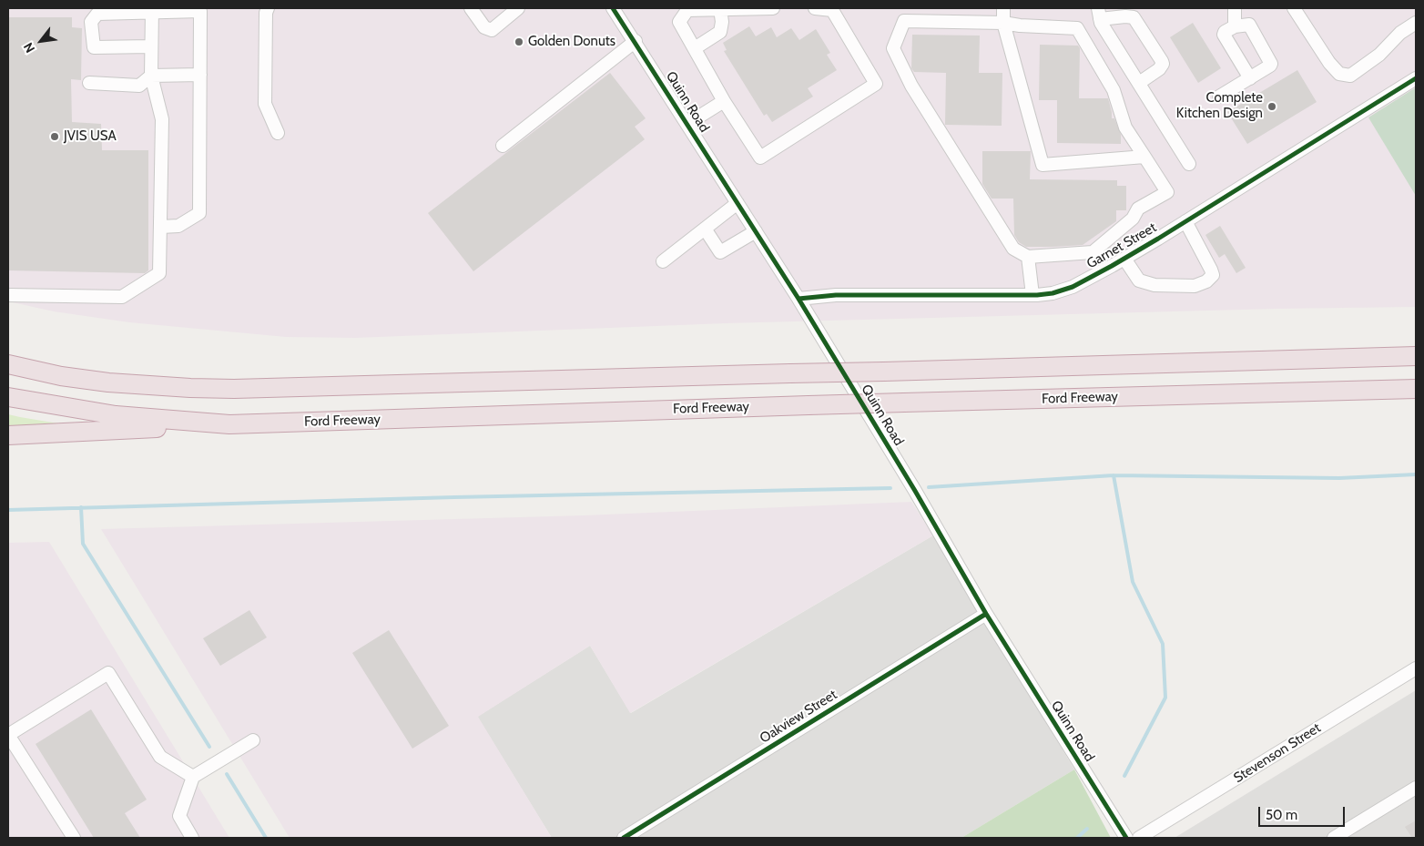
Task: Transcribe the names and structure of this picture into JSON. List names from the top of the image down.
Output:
{
  "streets": {
    "highway": ["Ford Freeway"],
    "street": [
      "Quinn Road",
      "Garnet Street",
      "Oakview Street",
      "Stevenson Street"
    ]
  },
  "crossings": [
    ["Quinn Road", "Garnet Street"],
    ["Quinn Road", "Oakview Street"]
  ],
  "places": ["Golden Donuts", "Complete Kitchen Design", "JVIS USA"],
  "scale_bar": "50 m",
  "north": "bottom left"
}
